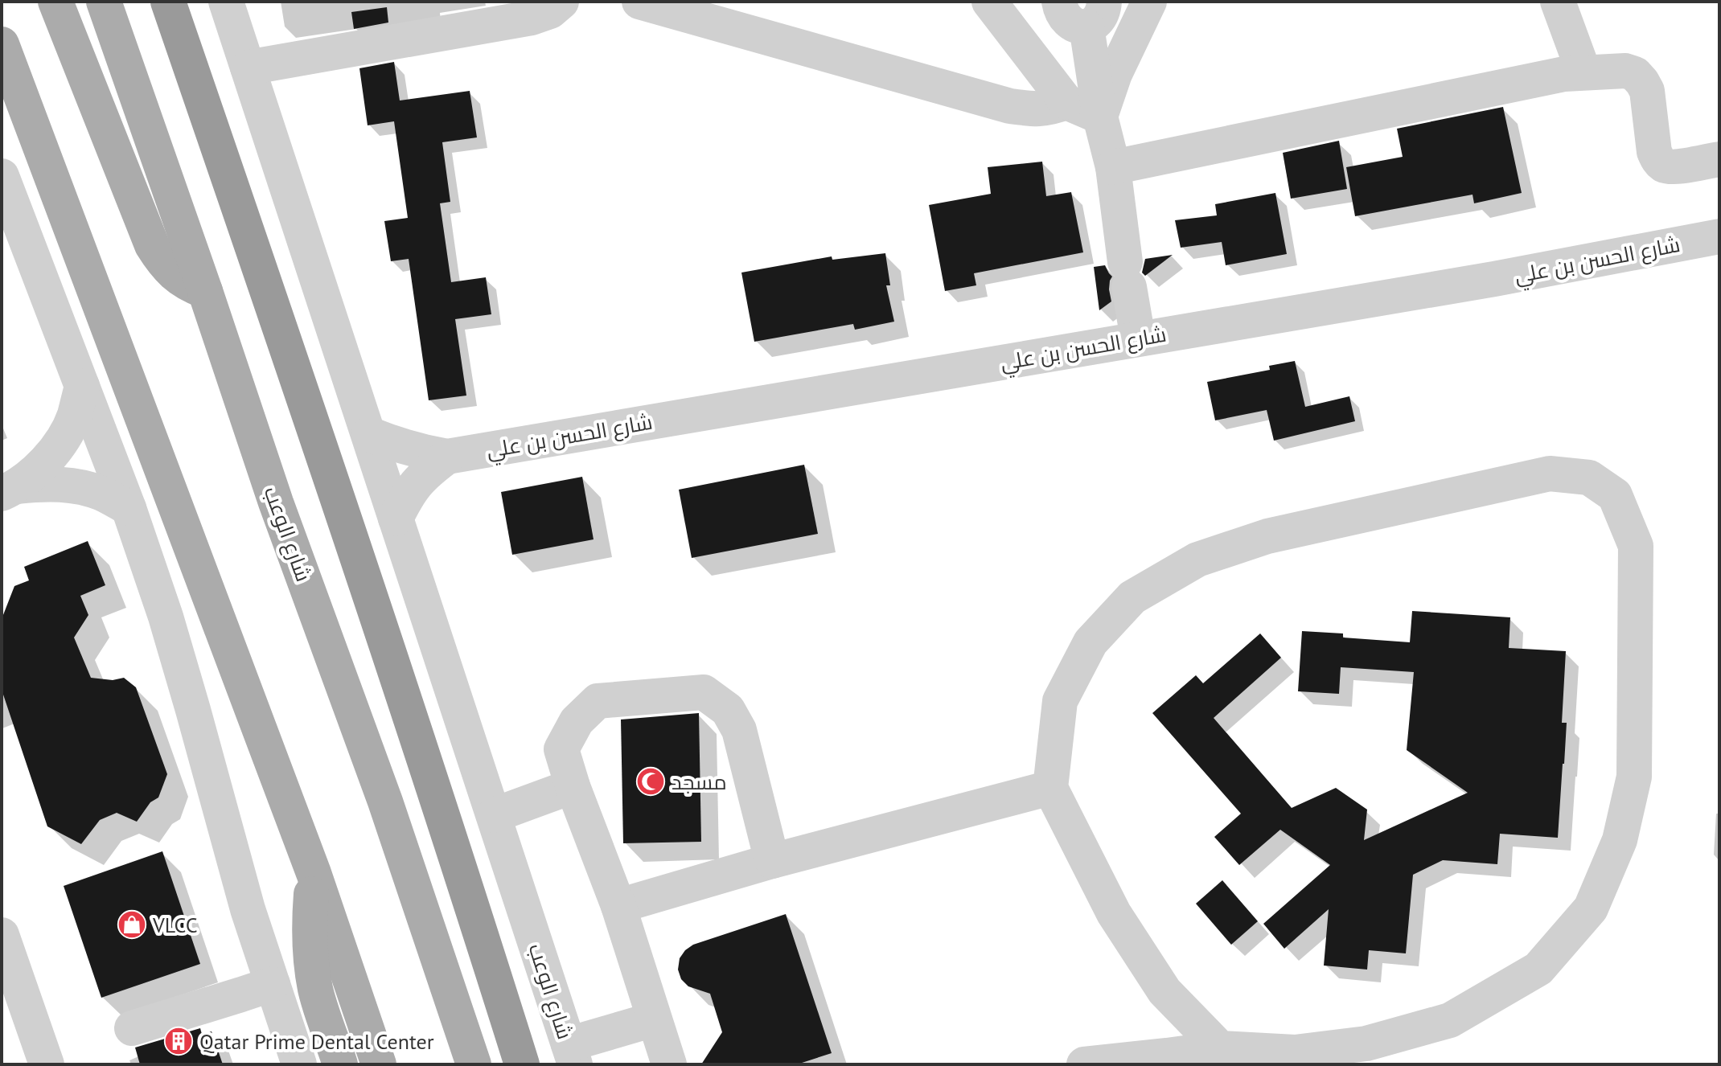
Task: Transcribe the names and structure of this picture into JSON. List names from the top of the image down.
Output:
{
  "streets": {
    "main road": ["شارع الوعب"],
    "street": ["شارع الحسن بن علي"]
  },
  "crossings": [
    ["شارع الحسن بن علي", "شارع الوعب"]
  ],
  "places": {
    "mosque": ["مسجد"],
    "shop": ["VLCC"],
    "building": ["Qatar Prime Dental Center"]
  }
}
